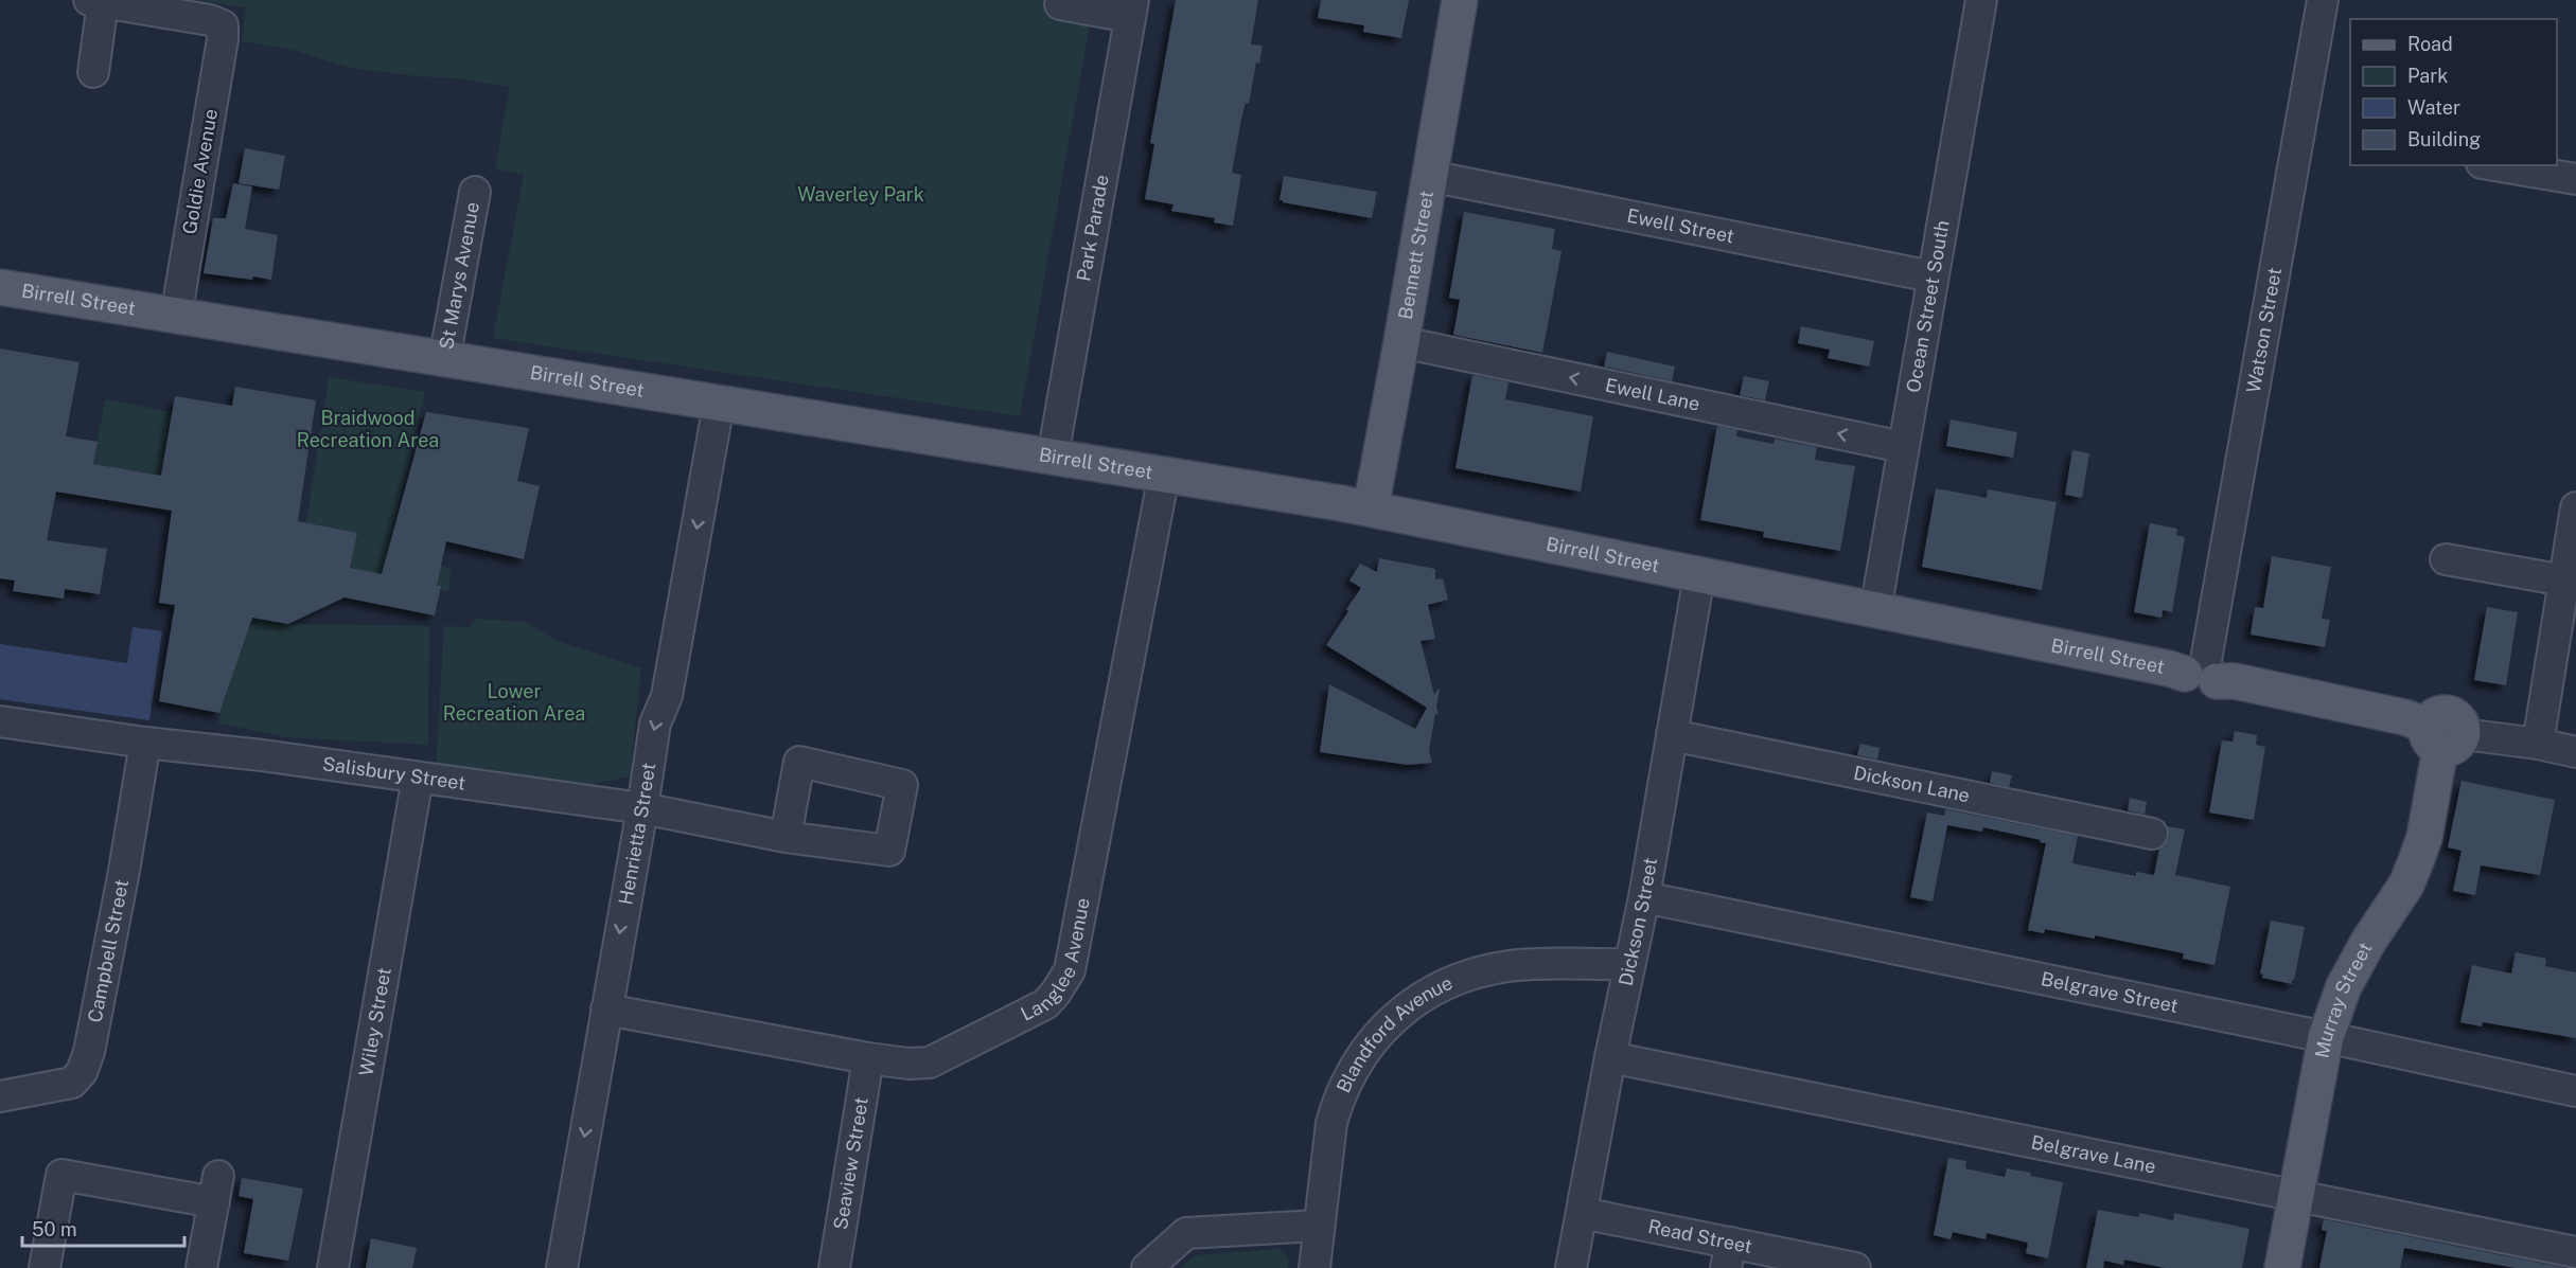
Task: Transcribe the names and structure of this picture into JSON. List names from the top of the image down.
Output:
{
  "streets": {
    "main road": ["Bennett Street", "Birrell Street", "Murray Street"],
    "street": [
      "Goldie Avenue",
      "Ewell Street",
      "Park Parade",
      "St Marys Avenue",
      "Ocean Street South",
      "Watson Street",
      "Ewell Lane",
      "Salisbury Street",
      "Dickson Lane",
      "Henrietta Street",
      "Dickson Street",
      "Campbell Street",
      "Langlee Avenue",
      "Belgrave Street",
      "Wiley Street",
      "Blandford Avenue",
      "Belgrave Lane",
      "Seaview Street",
      "Read Street"
    ]
  },
  "crossings": [
    ["Goldie Avenue", "Birrell Street"],
    ["Ewell Street", "Bennett Street"],
    ["Ewell Street", "Ocean Street South"],
    ["Park Parade", "Birrell Street"],
    ["Bennett Street", "Birrell Street"],
    ["Bennett Street", "Ewell Lane"],
    ["St Marys Avenue", "Birrell Street"],
    ["Birrell Street", "Ocean Street South"],
    ["Birrell Street", "Watson Street"],
    ["Birrell Street", "Henrietta Street"],
    ["Birrell Street", "Dickson Street"],
    ["Birrell Street", "Langlee Avenue"],
    ["Birrell Street", "Murray Street"],
    ["Ocean Street South", "Ewell Lane"],
    ["Salisbury Street", "Henrietta Street"],
    ["Salisbury Street", "Campbell Street"],
    ["Salisbury Street", "Wiley Street"],
    ["Dickson Lane", "Dickson Street"],
    ["Henrietta Street", "Langlee Avenue"],
    ["Dickson Street", "Belgrave Street"],
    ["Dickson Street", "Blandford Avenue"],
    ["Dickson Street", "Belgrave Lane"],
    ["Dickson Street", "Read Street"],
    ["Langlee Avenue", "Seaview Street"],
    ["Belgrave Street", "Murray Street"],
    ["Murray Street", "Belgrave Lane"]
  ],
  "one_way": ["Ewell Lane", "Henrietta Street"],
  "parks": ["Waverley Park", "Braidwood Recreation Area", "Lower Recreation Area"],
  "legend": [
    "Road",
    "Park",
    "Water",
    "Building"
  ],
  "scale_bar": "50 m"
}
